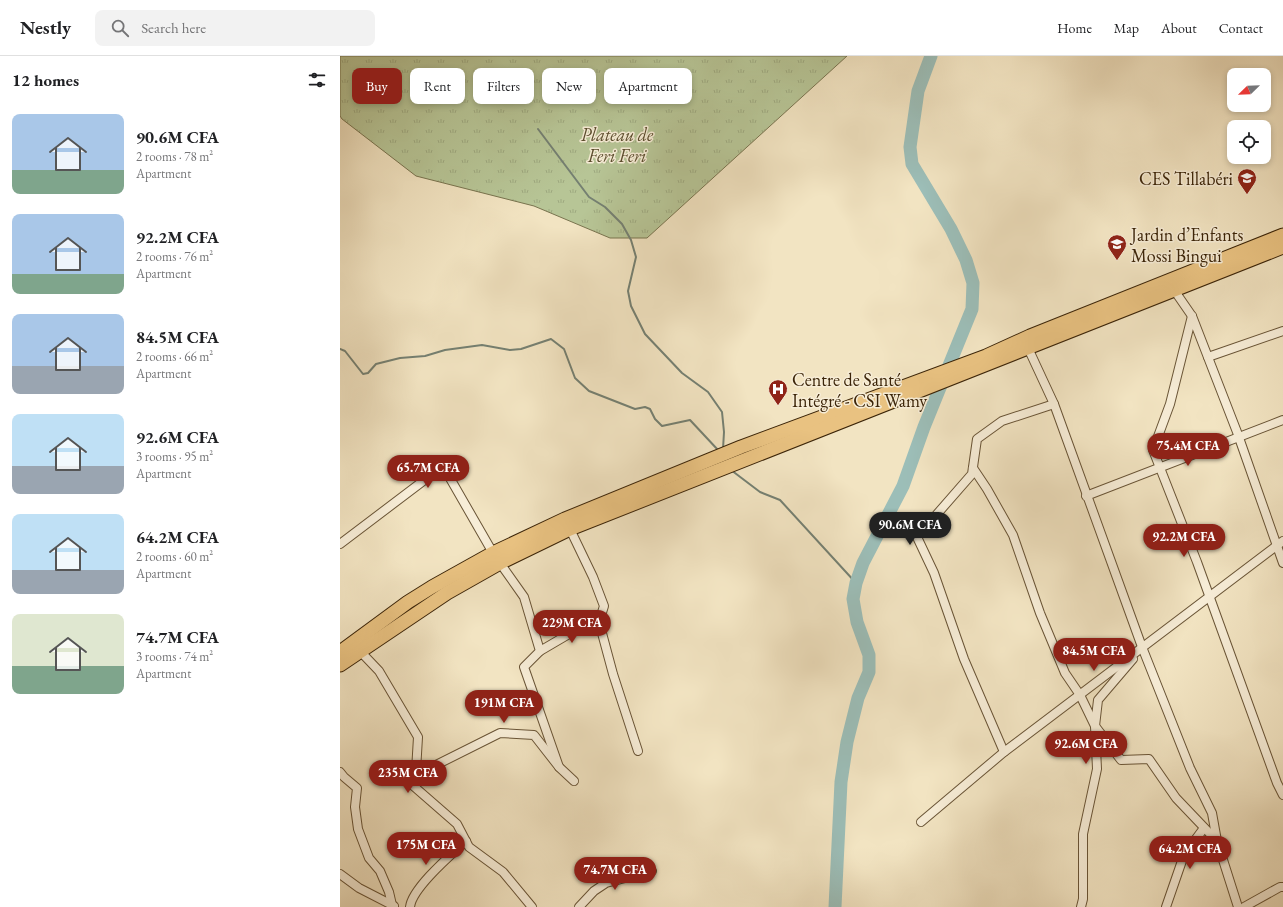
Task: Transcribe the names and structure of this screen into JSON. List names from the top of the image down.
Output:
{
  "parks": ["Plateau de Feri Feri"],
  "places": {
    "school or university": ["CES Tillabéri", "Jardin d’Enfants Mossi Bingui"],
    "hospital": ["Centre de Santé Intégré - CSI Wamy"]
  },
  "north": "bottom left",
  "page": {
    "header": "Nestly",
    "search": "Search here",
    "nav": [
      "Home",
      "Map",
      "About",
      "Contact"
    ],
    "heading": "12 homes",
    "chip": [
      "Buy",
      "Rent",
      "Filters",
      "New",
      "Apartment"
    ],
    "list": [
      {
        "name": "90.6M CFA",
        "note": "2 rooms · 78 m² · Apartment"
      },
      {
        "name": "92.2M CFA",
        "note": "2 rooms · 76 m² · Apartment"
      },
      {
        "name": "84.5M CFA",
        "note": "2 rooms · 66 m² · Apartment"
      },
      {
        "name": "92.6M CFA",
        "note": "3 rooms · 95 m² · Apartment"
      },
      {
        "name": "64.2M CFA",
        "note": "2 rooms · 60 m² · Apartment"
      },
      {
        "name": "74.7M CFA",
        "note": "3 rooms · 74 m² · Apartment"
      }
    ],
    "price": [
      "75.4M CFA",
      "65.7M CFA",
      "90.6M CFA",
      "92.2M CFA",
      "229M CFA",
      "84.5M CFA",
      "191M CFA",
      "92.6M CFA",
      "235M CFA",
      "175M CFA",
      "64.2M CFA",
      "74.7M CFA"
    ]
  }
}
